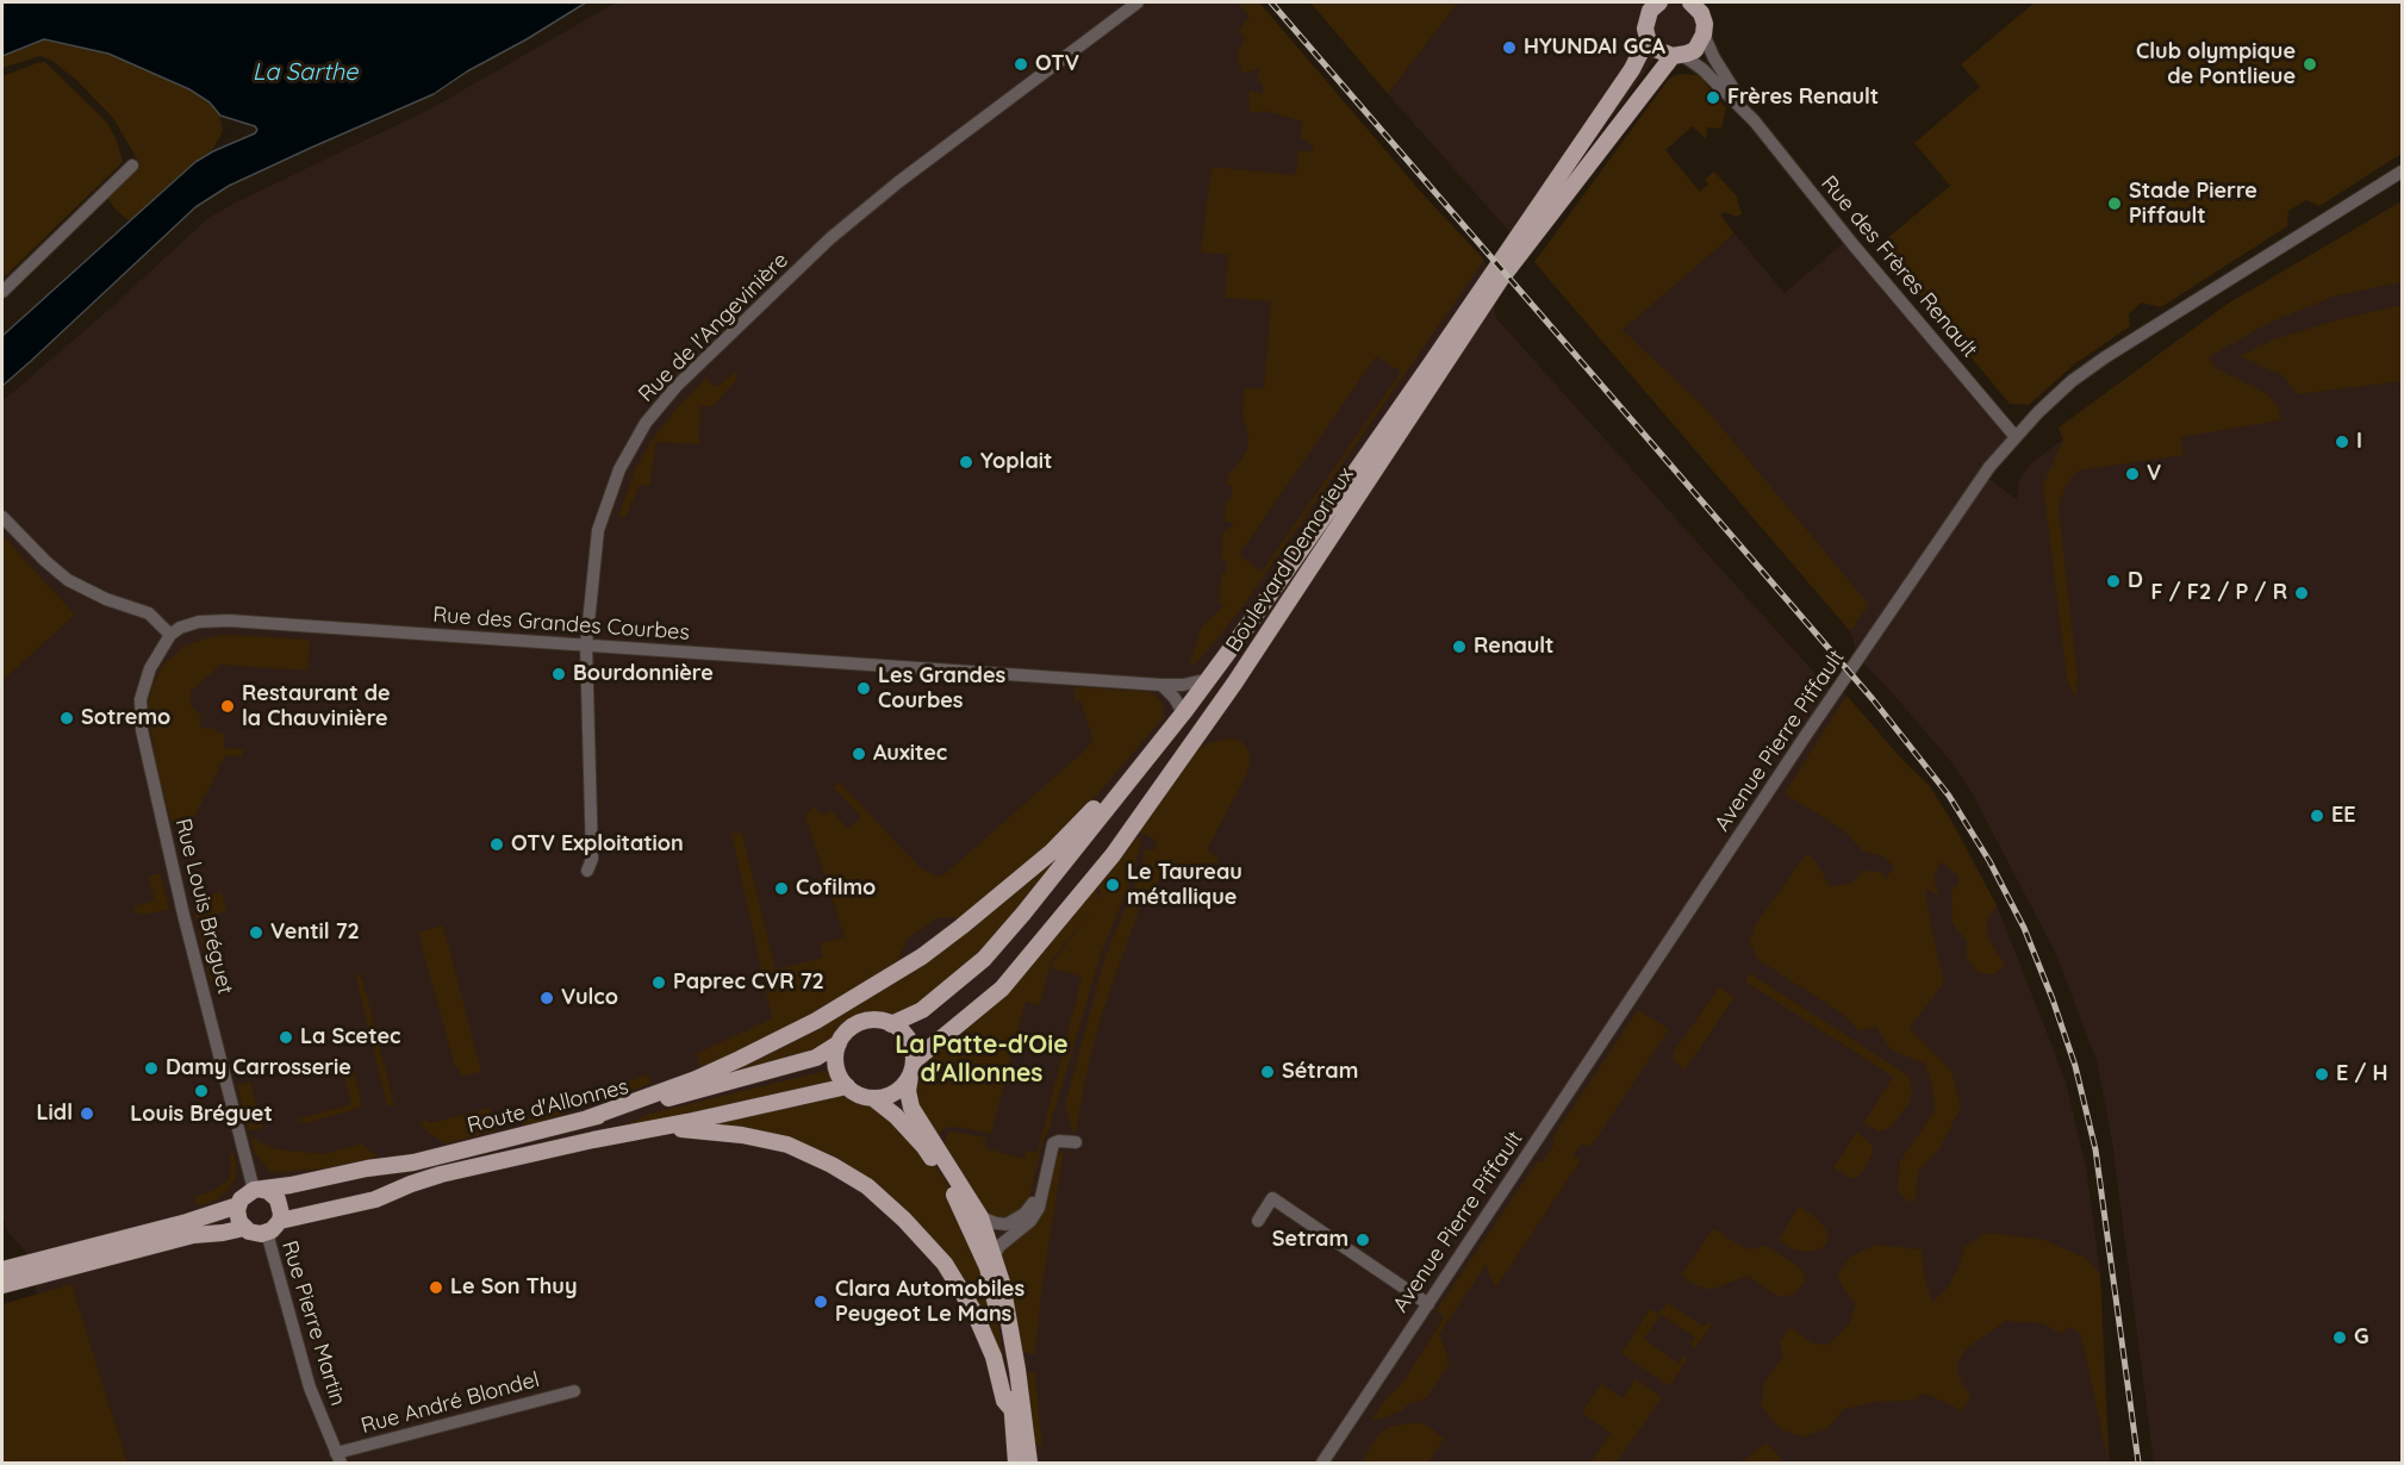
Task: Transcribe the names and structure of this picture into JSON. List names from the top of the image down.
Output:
{
  "streets": {
    "main road": ["Boulevard Demorieux", "Route d'Allonnes"],
    "street": [
      "Rue des Frères Renault",
      "Rue de l'Angevinière",
      "Rue des Grandes Courbes",
      "Avenue Pierre Piffault",
      "Rue Louis Bréguet",
      "Rue Pierre Martin",
      "Rue André Blondel"
    ]
  },
  "crossings": [
    ["Rue des Frères Renault", "Boulevard Demorieux"],
    ["Rue des Frères Renault", "Avenue Pierre Piffault"],
    ["Rue de l'Angevinière", "Rue des Grandes Courbes"],
    ["Boulevard Demorieux", "Route d'Allonnes"],
    ["Rue des Grandes Courbes", "Rue Louis Bréguet"],
    ["Rue Louis Bréguet", "Route d'Allonnes"],
    ["Rue Louis Bréguet", "Rue Pierre Martin"],
    ["Route d'Allonnes", "Rue Pierre Martin"],
    ["Rue Pierre Martin", "Rue André Blondel"]
  ],
  "districts": ["La Patte-d'Oie d'Allonnes"],
  "water": ["La Sarthe"],
  "places": [
    "HYUNDAI GCA",
    "OTV",
    "Club olympique de Pontlieue",
    "Frères Renault",
    "Stade Pierre Piffault",
    "I",
    "Yoplait",
    "V",
    "D",
    "F / F2 / P / R",
    "Renault",
    "Bourdonnière",
    "Les Grandes Courbes",
    "Restaurant de la Chauvinière",
    "Sotremo",
    "Auxitec",
    "EE",
    "OTV Exploitation",
    "Le Taureau métallique",
    "Cofilmo",
    "Ventil 72",
    "Paprec CVR 72",
    "Vulco",
    "La Scetec",
    "Damy Carrosserie",
    "Sétram",
    "E / H",
    "Louis Bréguet",
    "Lidl",
    "Setram",
    "Le Son Thuy",
    "Clara Automobiles Peugeot Le Mans",
    "G"
  ]
}
